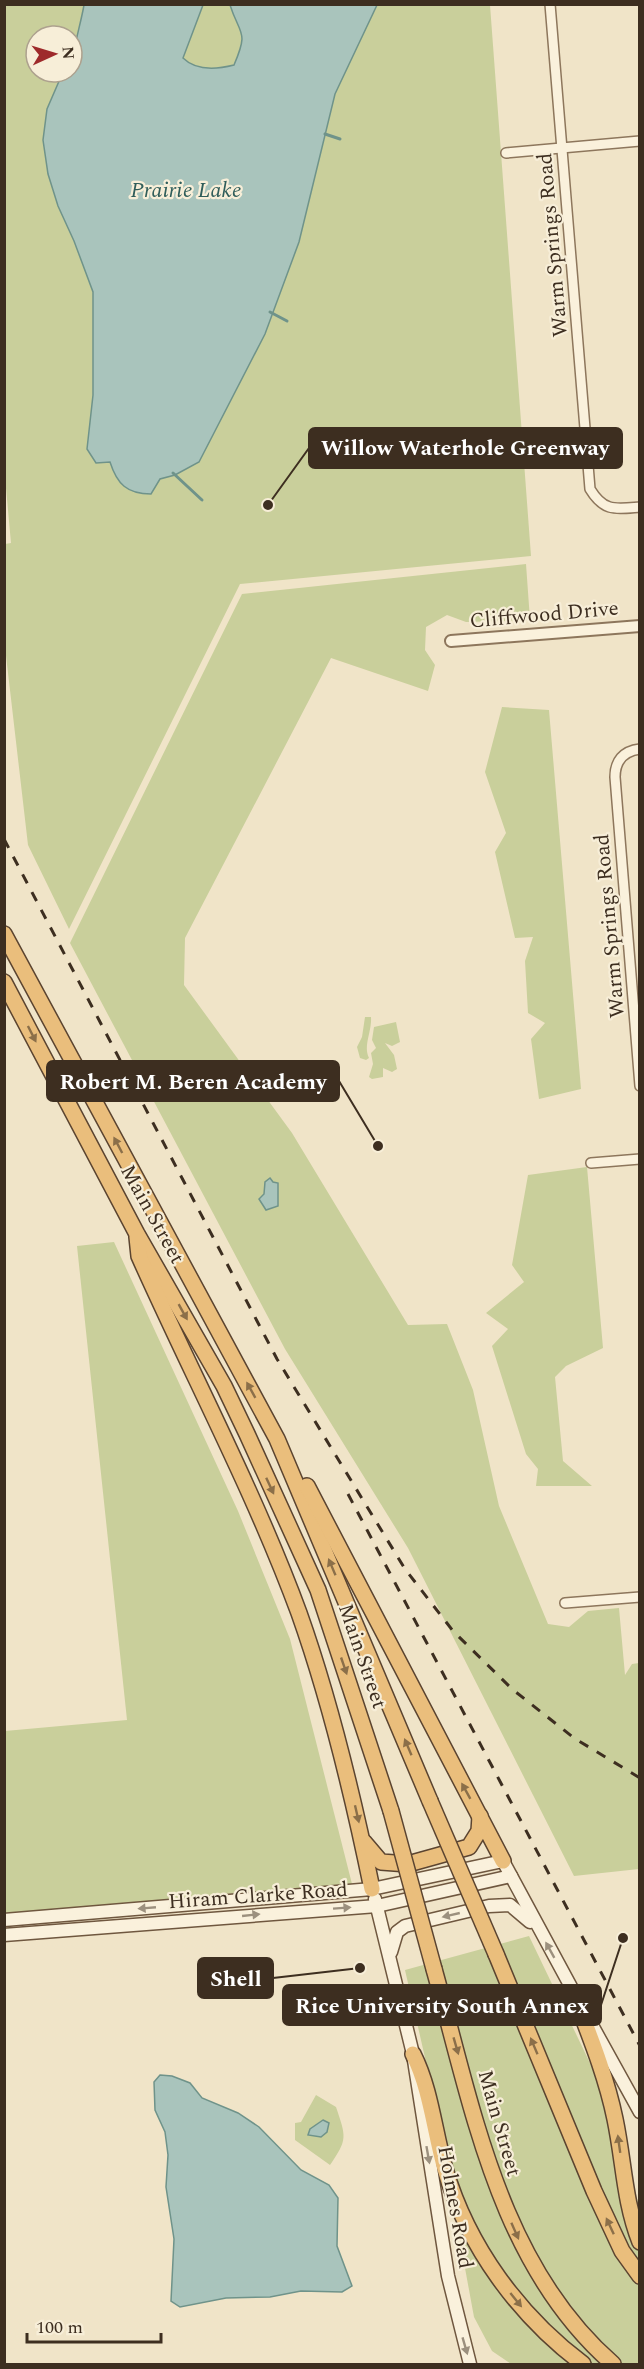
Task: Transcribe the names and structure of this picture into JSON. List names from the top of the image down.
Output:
{
  "streets": {
    "highway": ["Main Street"],
    "main road": ["Hiram Clarke Road", "Holmes Road"],
    "street": ["Warm Springs Road", "Cliffwood Drive"]
  },
  "one_way": ["Holmes Road"],
  "water": ["Prairie Lake"],
  "places": [
    "Willow Waterhole Greenway",
    "Robert M. Beren Academy",
    "Rice University South Annex",
    "Shell"
  ],
  "scale_bar": "100 m",
  "north": "right"
}
